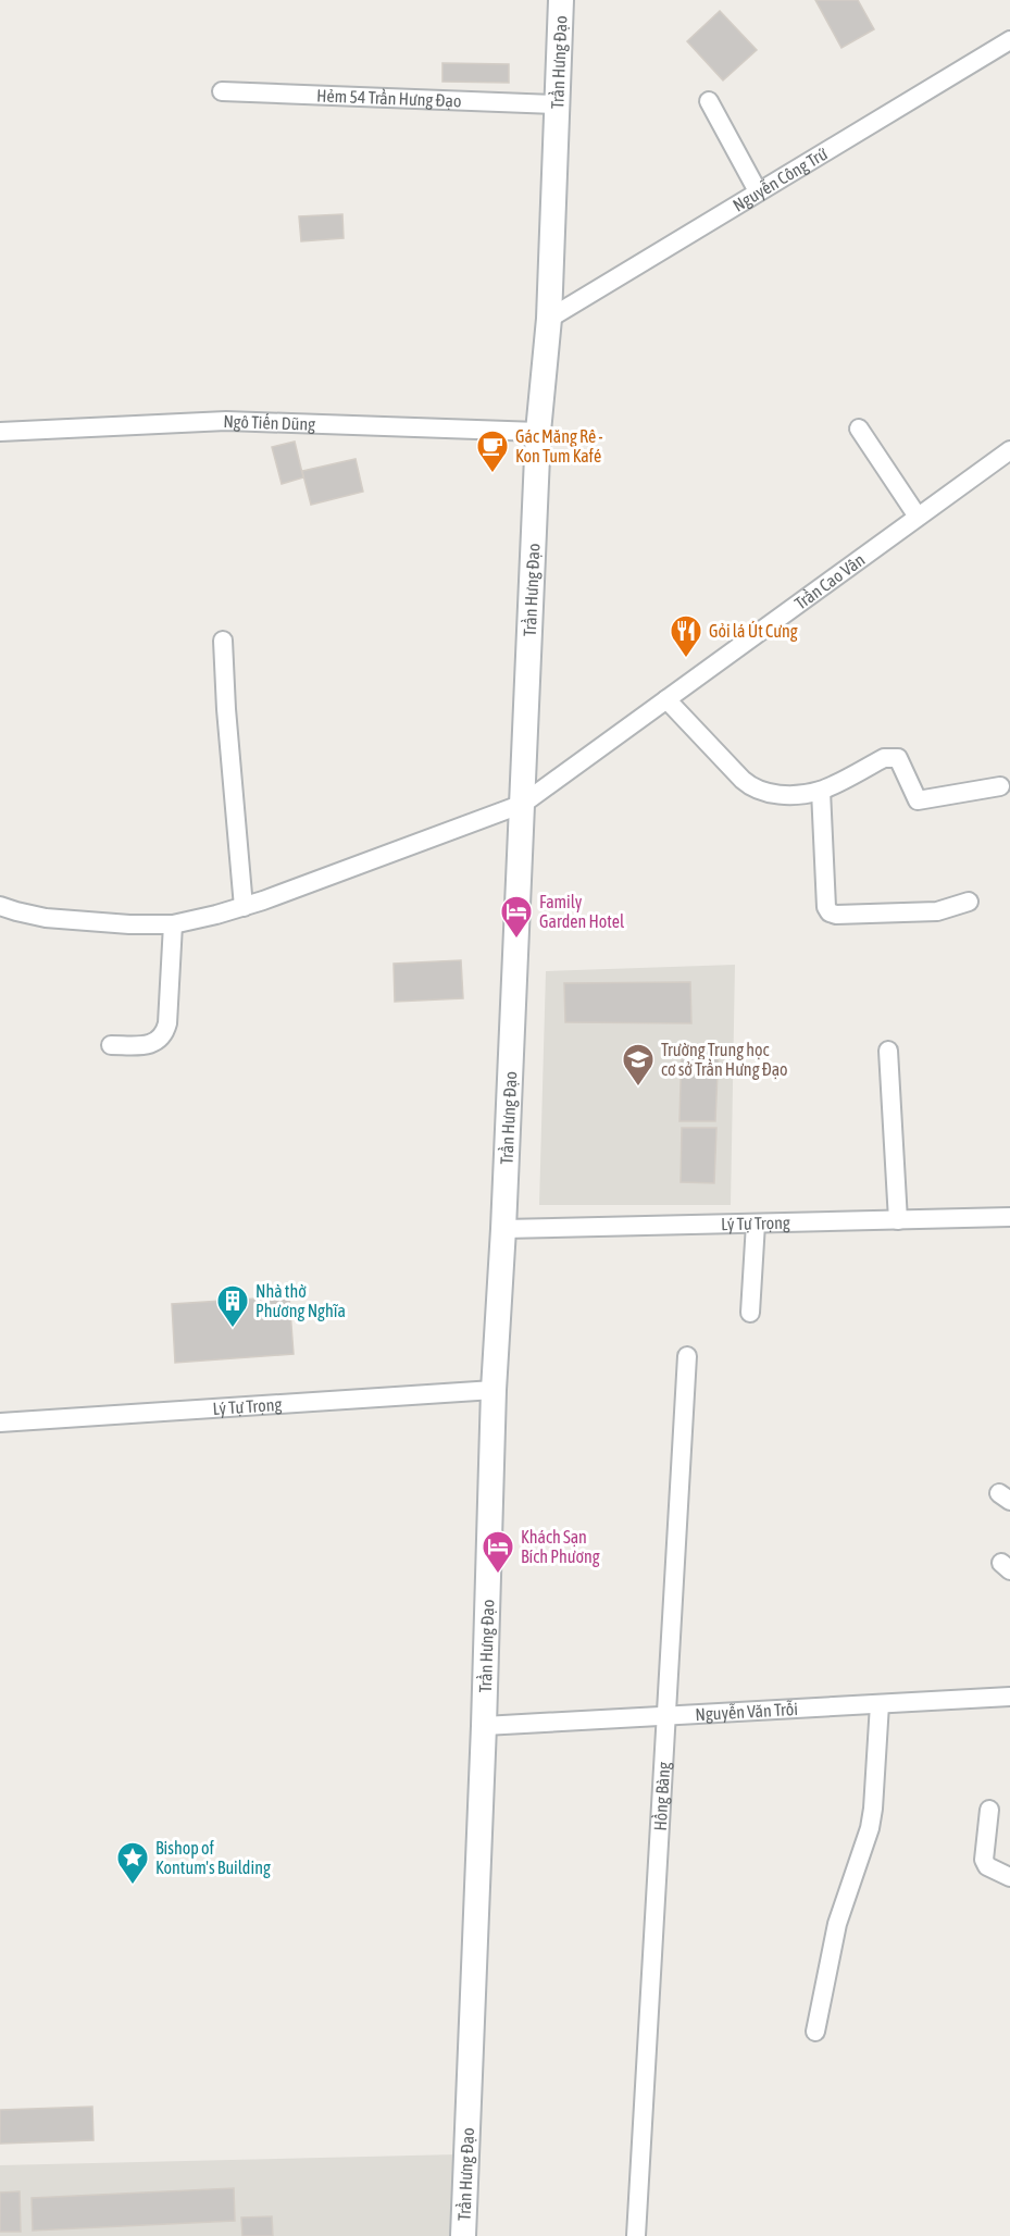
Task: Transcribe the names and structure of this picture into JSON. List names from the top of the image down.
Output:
{
  "streets": {
    "street": [
      "Trần Hưng Đạo",
      "Hẻm 54 Trần Hưng Đạo",
      "Nguyễn Công Trứ",
      "Ngô Tiến Dũng",
      "Trần Cao Vân",
      "Lý Tự Trọng",
      "Nguyễn Văn Trỗi",
      "Hồng Bàng"
    ]
  },
  "crossings": [
    ["Trần Hưng Đạo", "Hẻm 54 Trần Hưng Đạo"],
    ["Trần Hưng Đạo", "Nguyễn Công Trứ"],
    ["Trần Hưng Đạo", "Ngô Tiến Dũng"],
    ["Trần Hưng Đạo", "Trần Cao Vân"],
    ["Trần Hưng Đạo", "Lý Tự Trọng"],
    ["Trần Hưng Đạo", "Nguyễn Văn Trỗi"],
    ["Nguyễn Văn Trỗi", "Hồng Bàng"]
  ],
  "places": {
    "cafe": ["Gác Măng Rê - Kon Tum Kafé"],
    "restaurant": ["Gỏi lá Út Cưng"],
    "hotel": ["Family Garden Hotel", "Khách Sạn Bích Phương"],
    "school or university": ["Trường Trung học cơ sở Trần Hưng Đạo"],
    "building": ["Nhà thờ Phương Nghĩa"],
    "place": ["Bishop of Kontum's Building"]
  }
}
